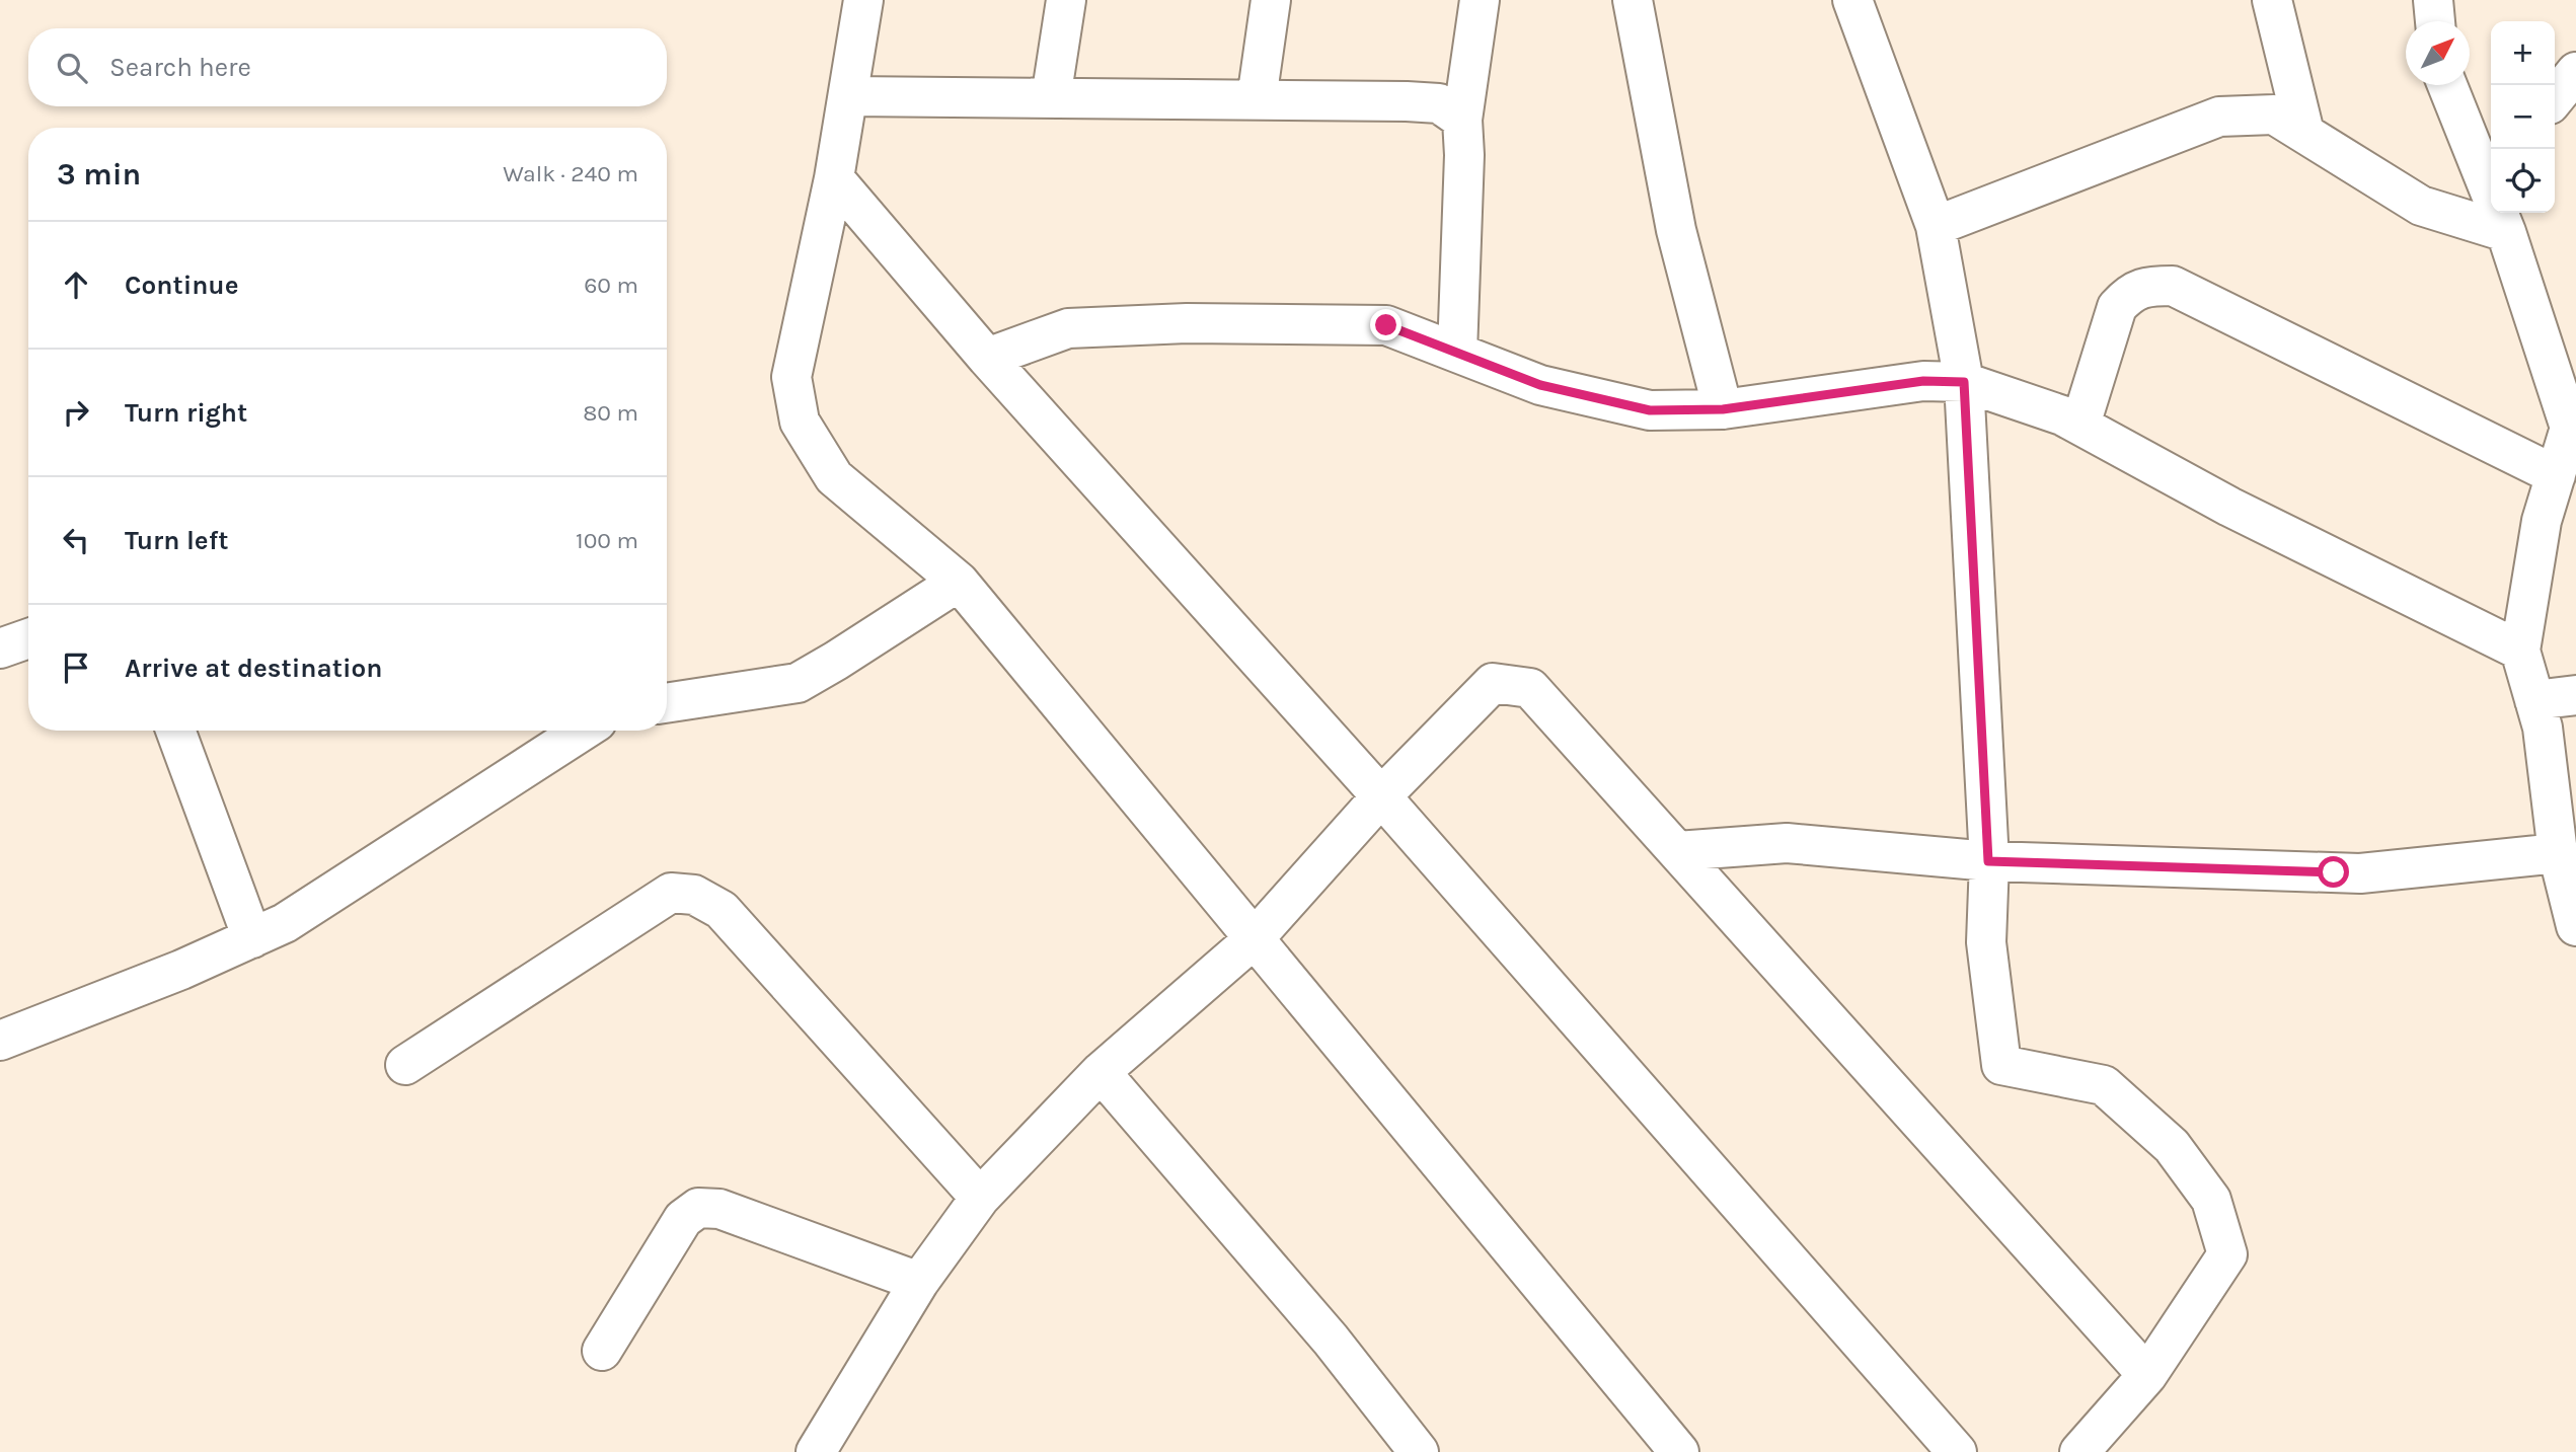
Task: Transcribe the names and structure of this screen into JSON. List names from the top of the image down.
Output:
{
  "north": "top right",
  "page": {
    "map_buttons": ["+", "−"],
    "search": "Search here",
    "heading": ["3 min", "Walk · 240 m"],
    "list": [
      ["Continue", "60 m"],
      ["Turn right", "80 m"],
      ["Turn left", "100 m"],
      "Arrive at destination"
    ]
  }
}
